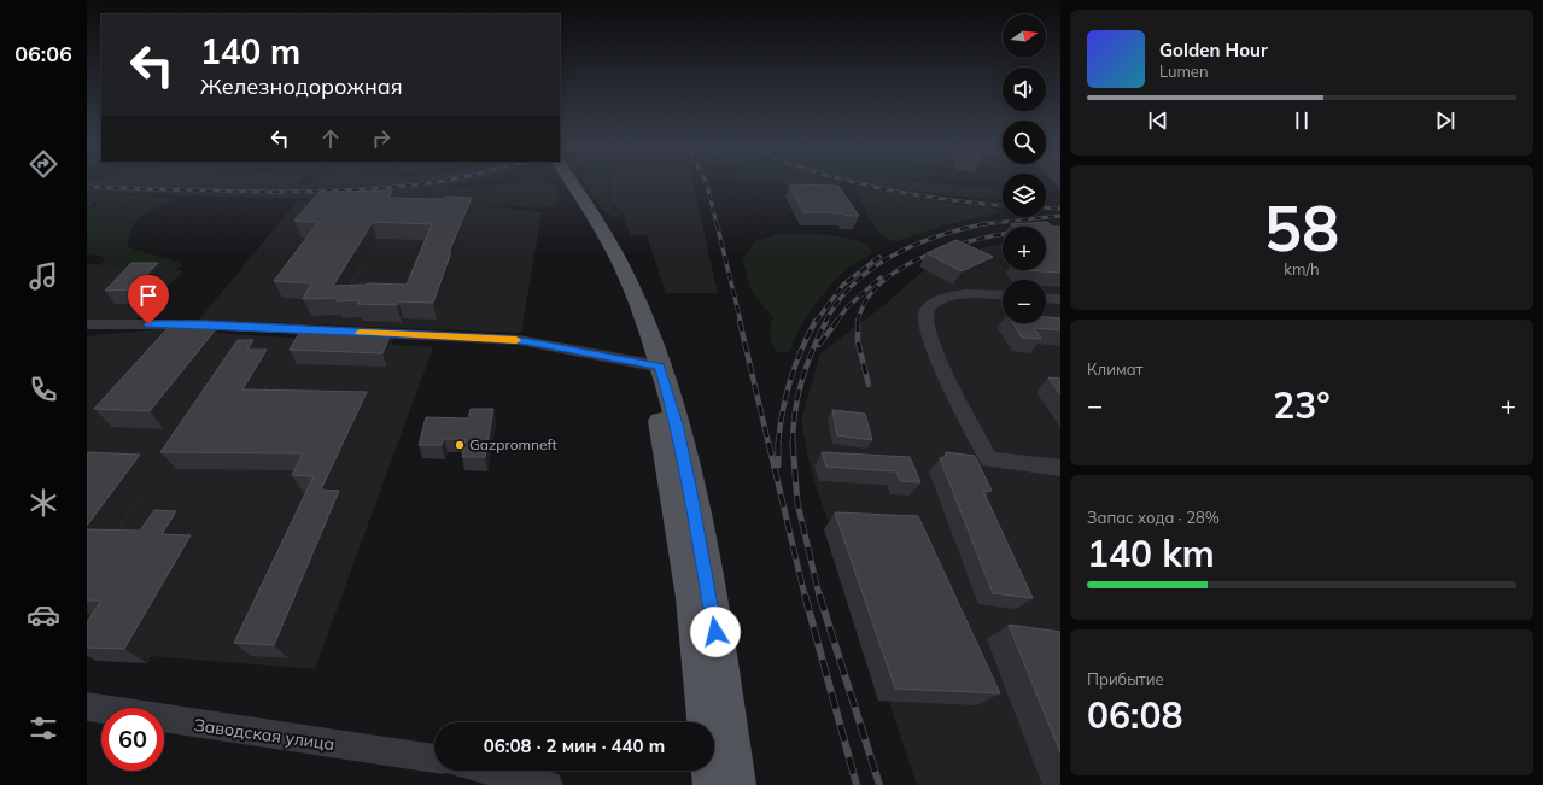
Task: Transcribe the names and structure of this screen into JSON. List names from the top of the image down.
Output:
{
  "streets": {
    "street": ["Заводская улица"]
  },
  "places": ["Gazpromneft"],
  "north": "right",
  "page": {
    "tabs": "06:06",
    "map_buttons": ["+", "−"],
    "turn": ["140 m", "Железнодорожная"],
    "song": ["Golden Hour", "Lumen"],
    "tile": [
      ["58", "km/h"],
      "Климат",
      ["Запас хода · 28%", "140 km"],
      ["Прибытие", "06:08"]
    ],
    "heat": ["−", "23°", "+"],
    "limit": "60",
    "trip": "06:08 · 2 мин · 440 m"
  }
}
